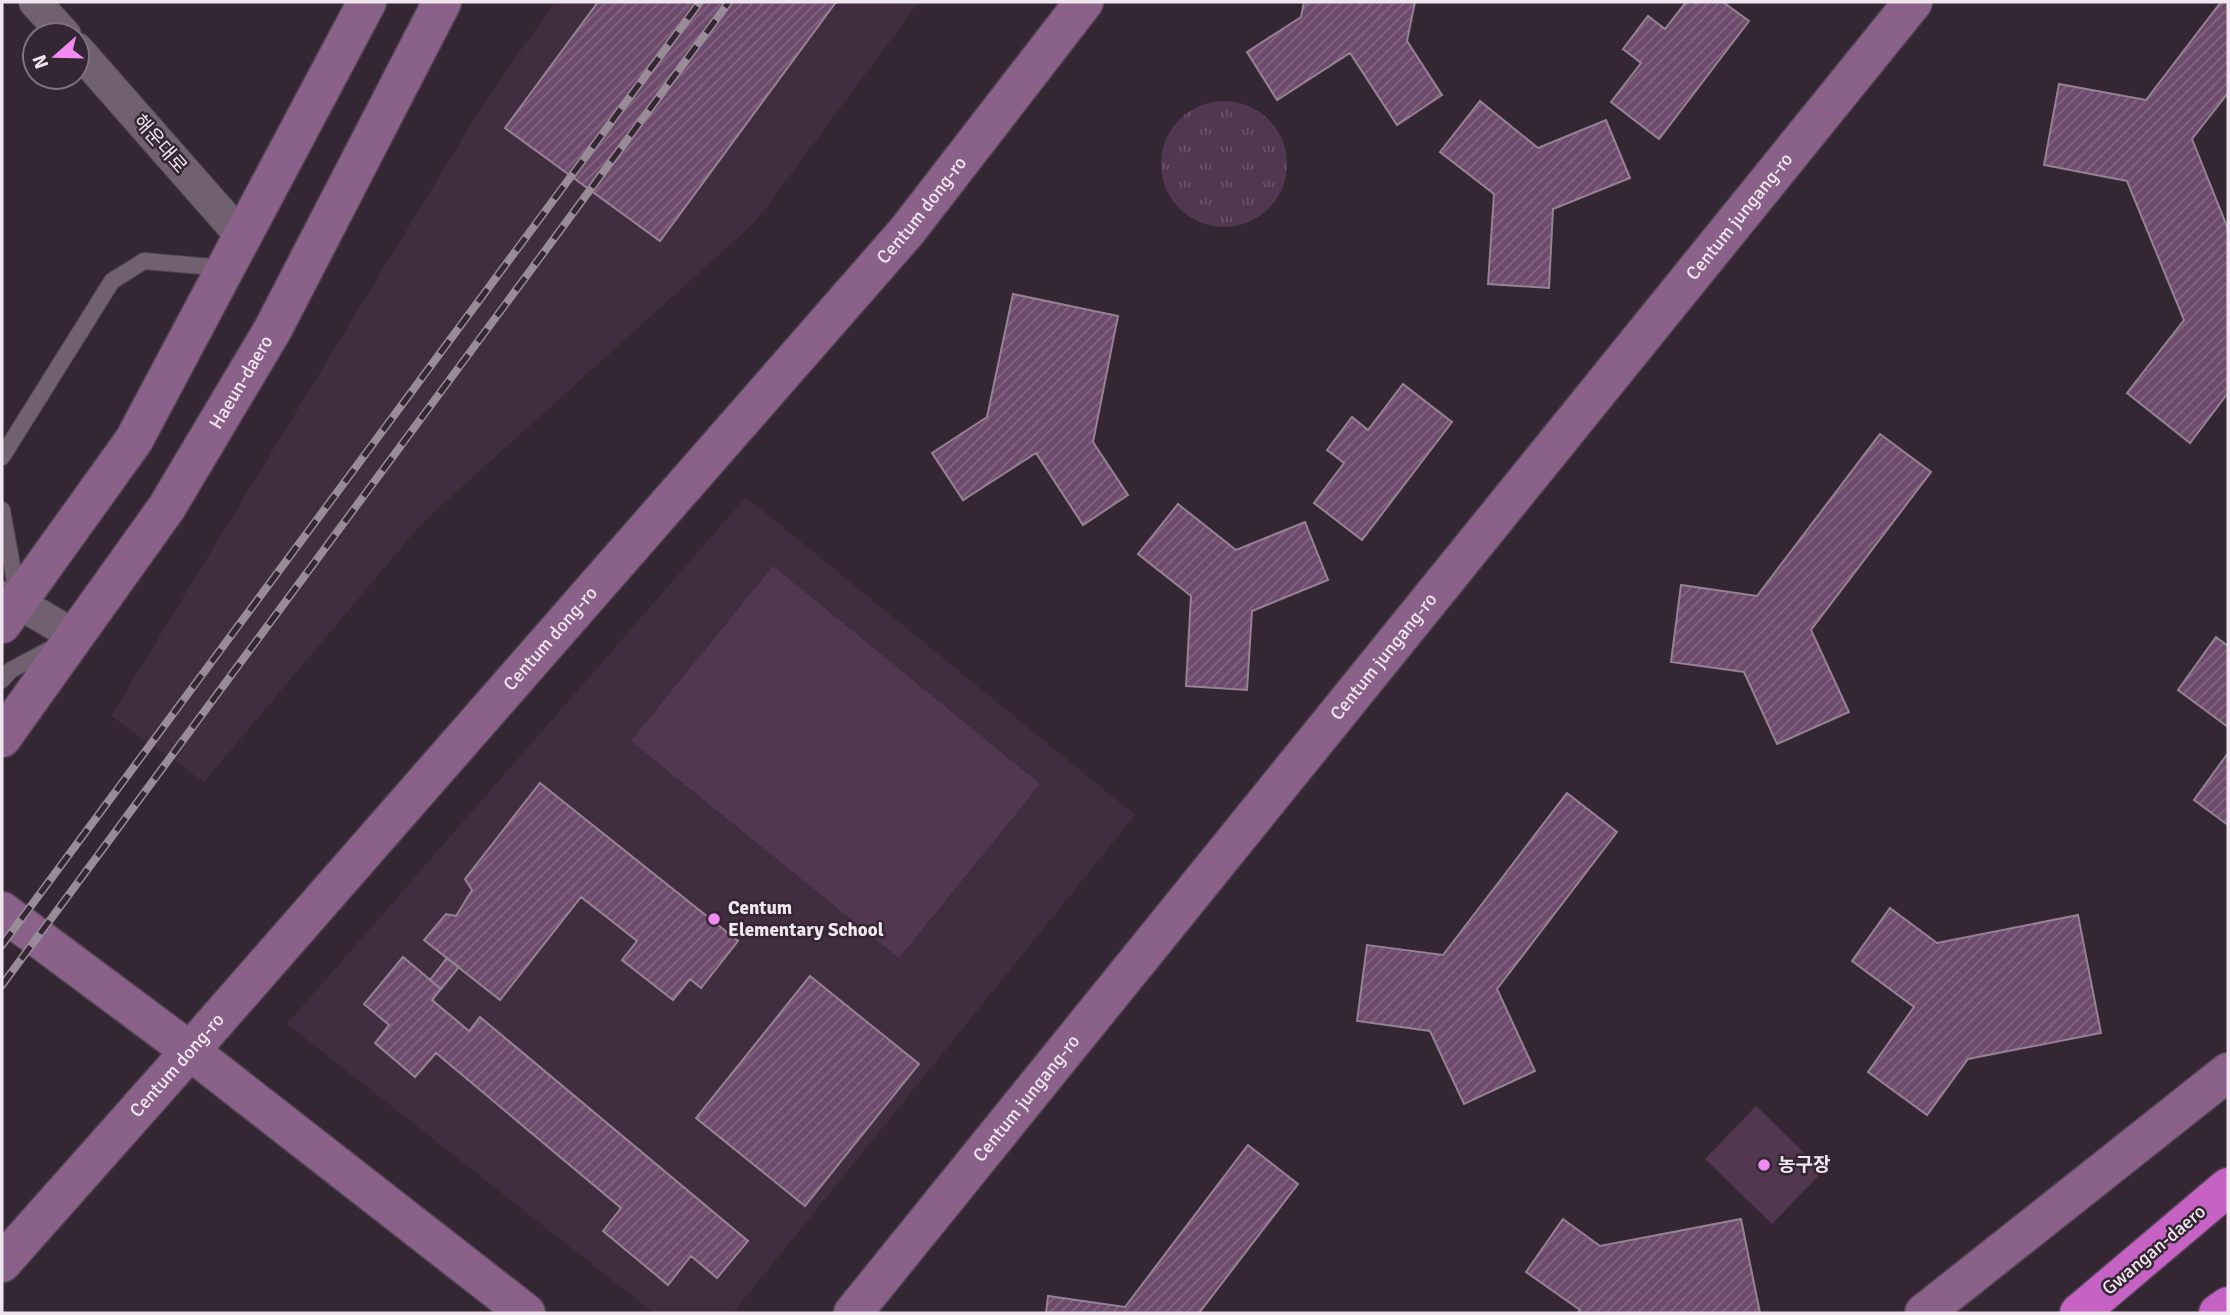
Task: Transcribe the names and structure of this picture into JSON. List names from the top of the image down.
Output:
{
  "streets": {
    "highway": ["Gwangan-daero"],
    "main road": ["Centum dong-ro", "Centum jungang-ro", "Haeun-daero"],
    "street": ["해운대로"]
  },
  "places": ["Centum Elementary School", "농구장"],
  "north": "left"
}
